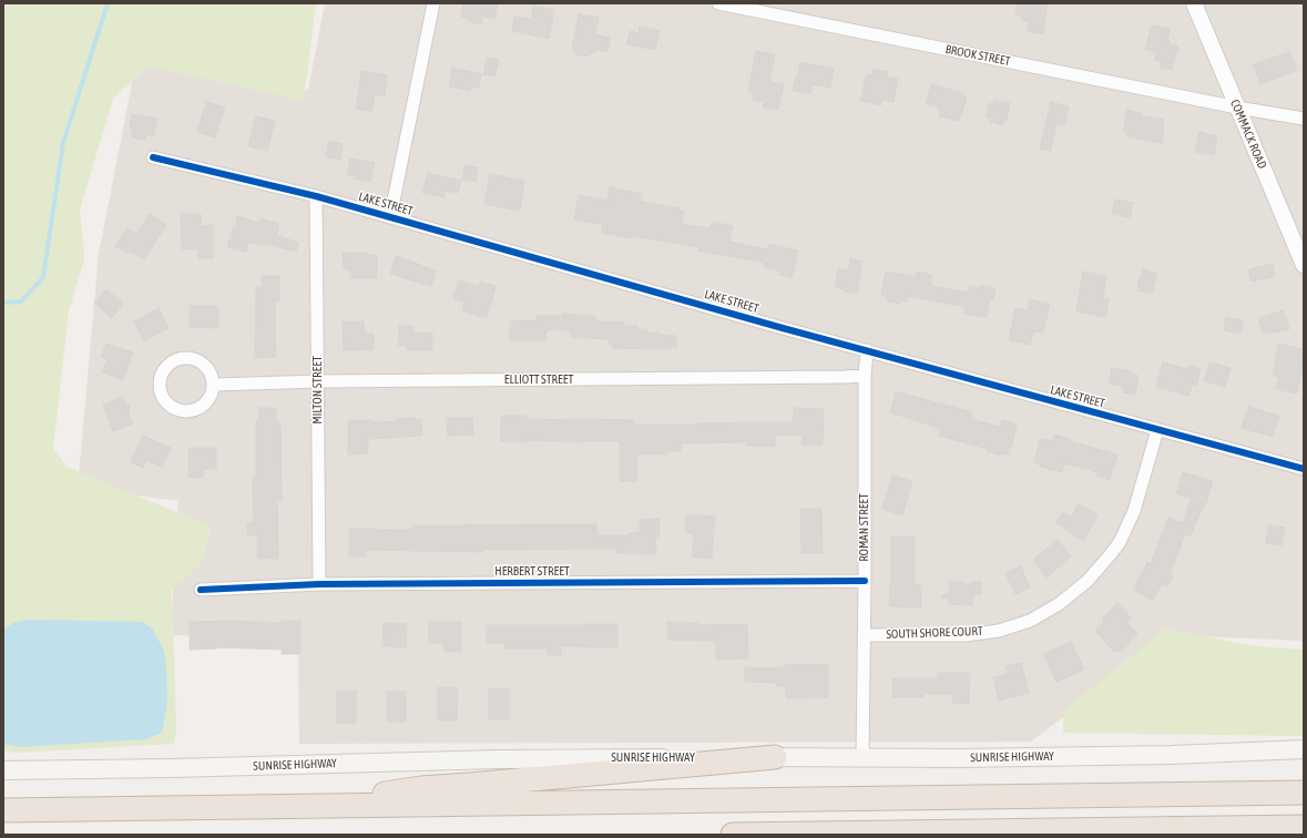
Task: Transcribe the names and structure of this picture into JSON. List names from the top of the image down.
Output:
{
  "streets": {
    "main road": ["SUNRISE HIGHWAY"],
    "street": [
      "BROOK STREET",
      "COMMACK ROAD",
      "LAKE STREET",
      "ELLIOTT STREET",
      "MILTON STREET",
      "ROMAN STREET",
      "HERBERT STREET",
      "SOUTH SHORE COURT"
    ]
  },
  "crossings": [
    ["BROOK STREET", "COMMACK ROAD"],
    ["LAKE STREET", "MILTON STREET"],
    ["LAKE STREET", "ROMAN STREET"],
    ["LAKE STREET", "SOUTH SHORE COURT"],
    ["ELLIOTT STREET", "MILTON STREET"],
    ["ELLIOTT STREET", "ROMAN STREET"],
    ["MILTON STREET", "HERBERT STREET"],
    ["ROMAN STREET", "HERBERT STREET"],
    ["ROMAN STREET", "SOUTH SHORE COURT"],
    ["ROMAN STREET", "SUNRISE HIGHWAY"]
  ]
}
